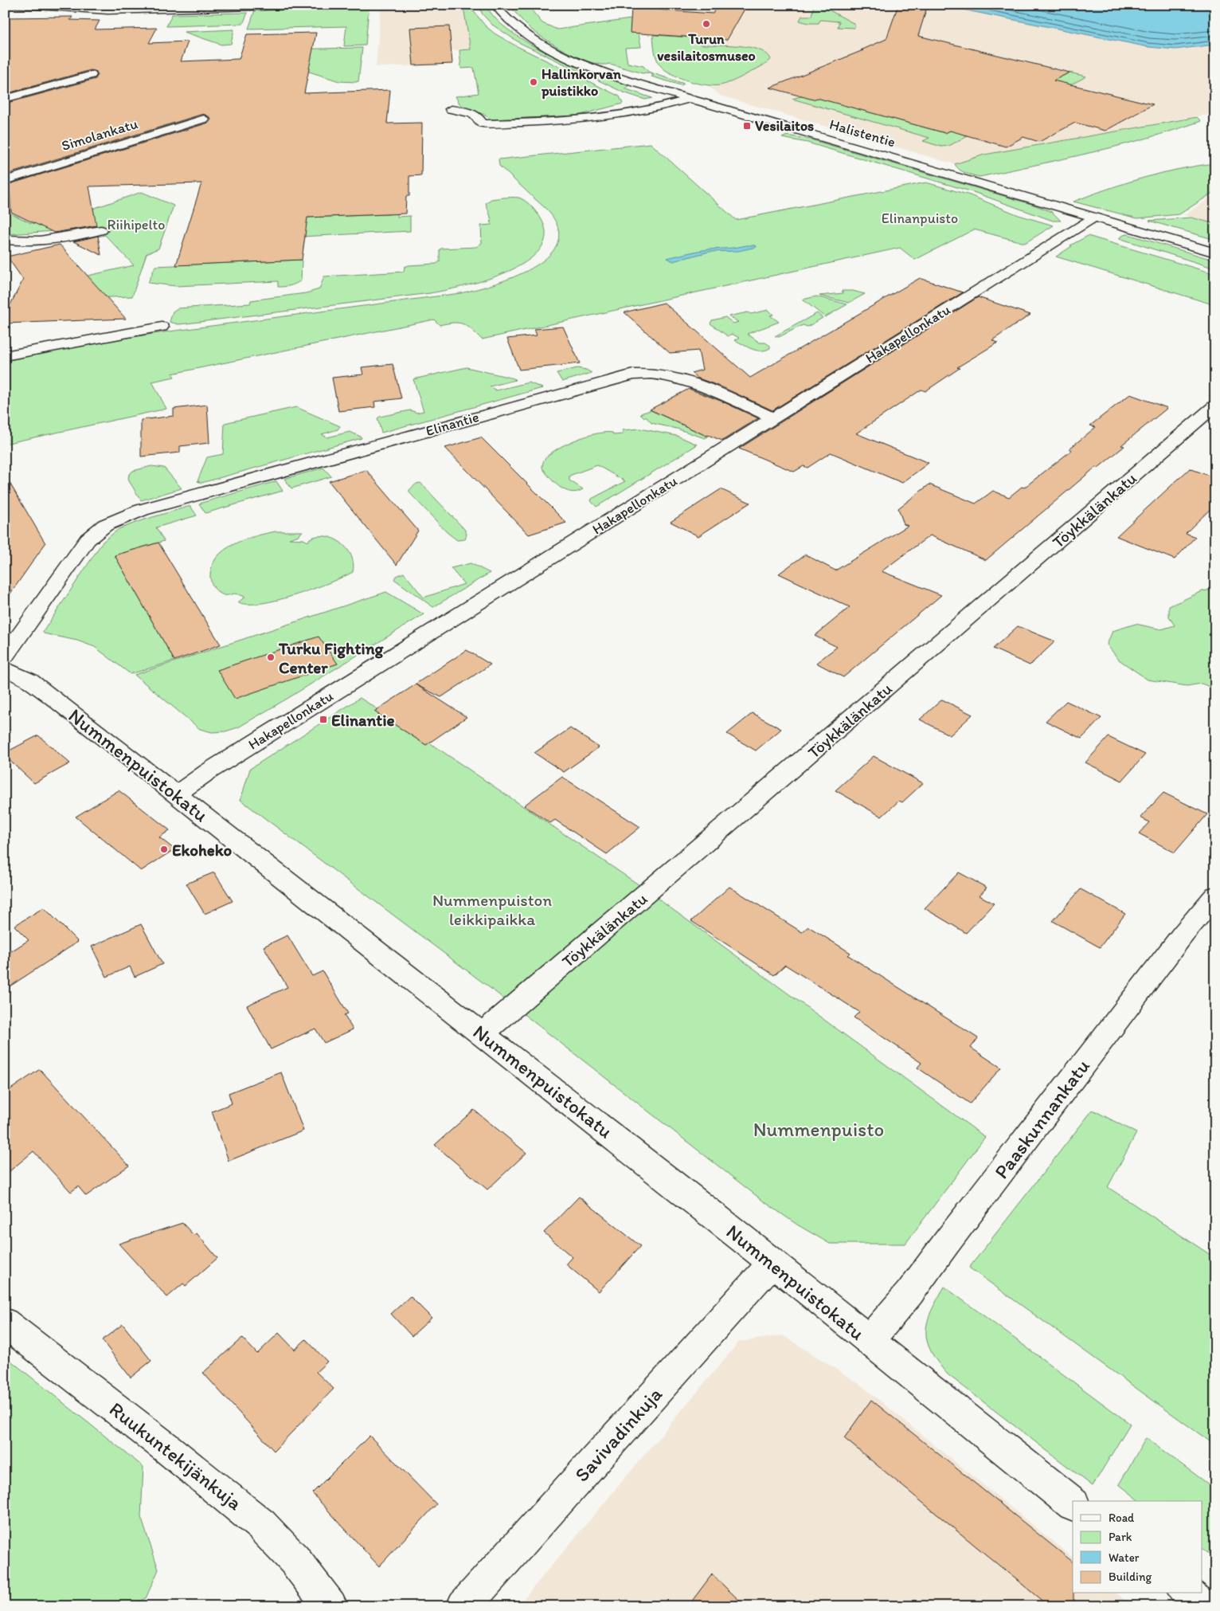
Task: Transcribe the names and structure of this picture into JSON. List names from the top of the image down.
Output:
{
  "streets": {
    "street": [
      "Halistentie",
      "Simolankatu",
      "Hakapellonkatu",
      "Elinantie",
      "Töykkälänkatu",
      "Nummenpuistokatu",
      "Paaskunnankatu",
      "Savivadinkuja",
      "Ruukuntekijänkuja"
    ]
  },
  "crossings": [
    ["Halistentie", "Hakapellonkatu"],
    ["Hakapellonkatu", "Elinantie"],
    ["Hakapellonkatu", "Nummenpuistokatu"],
    ["Töykkälänkatu", "Nummenpuistokatu"],
    ["Nummenpuistokatu", "Paaskunnankatu"],
    ["Nummenpuistokatu", "Savivadinkuja"]
  ],
  "parks": [
    "Elinanpuisto",
    "Riihipelto",
    "Nummenpuiston leikkipaikka",
    "Nummenpuisto"
  ],
  "places": {
    "other": [
      "Turun vesilaitosmuseo",
      "Hallinkorvan puistikko",
      "Turku Fighting Center",
      "Ekoheko"
    ],
    "transit": ["Vesilaitos", "Elinantie"]
  },
  "legend": [
    "Road",
    "Park",
    "Water",
    "Building"
  ]
}
